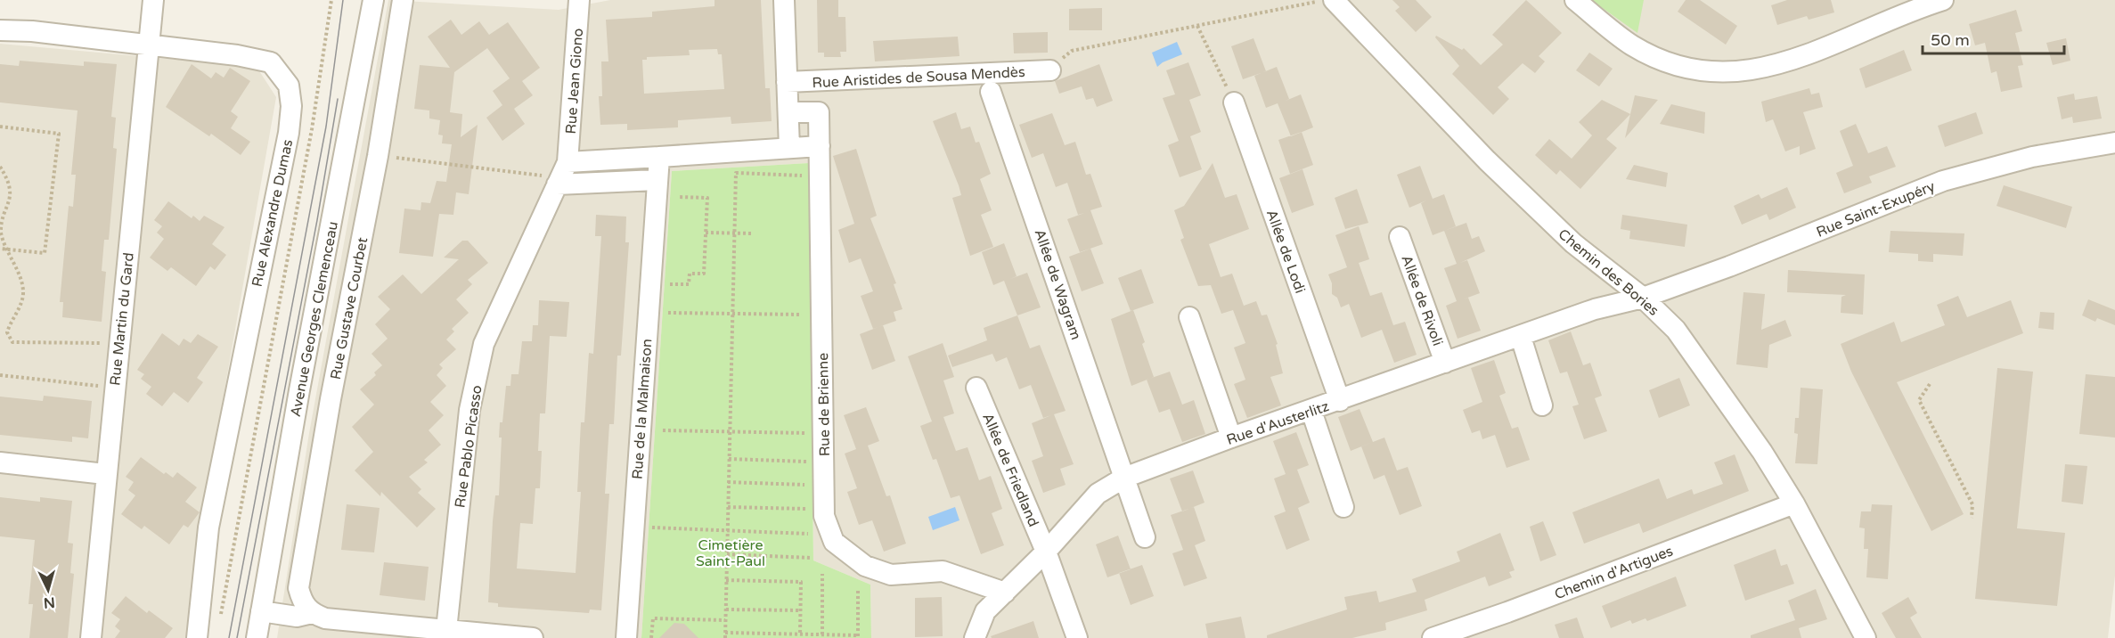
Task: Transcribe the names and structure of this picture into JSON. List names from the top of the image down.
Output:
{
  "streets": {
    "street": [
      "Rue Aristides de Sousa Mendès",
      "Rue Jean Giono",
      "Rue Saint-Exupéry",
      "Rue Alexandre Dumas",
      "Allée de Lodi",
      "Chemin des Bories",
      "Allée de Wagram",
      "Allée de Rivoli",
      "Rue Gustave Courbet",
      "Rue Martin du Gard",
      "Avenue Georges Clemenceau",
      "Rue de Brienne",
      "Rue de la Malmaison",
      "Rue d'Austerlitz",
      "Rue Pablo Picasso",
      "Allée de Friedland",
      "Chemin d'Artigues"
    ]
  },
  "crossings": [
    ["Rue Jean Giono", "Rue Pablo Picasso"],
    ["Rue Saint-Exupéry", "Chemin des Bories"],
    ["Rue Saint-Exupéry", "Rue d'Austerlitz"],
    ["Rue Alexandre Dumas", "Rue Martin du Gard"],
    ["Allée de Lodi", "Rue d'Austerlitz"],
    ["Chemin des Bories", "Rue d'Austerlitz"],
    ["Chemin des Bories", "Chemin d'Artigues"],
    ["Allée de Wagram", "Rue d'Austerlitz"],
    ["Allée de Rivoli", "Rue d'Austerlitz"],
    ["Rue de Brienne", "Rue d'Austerlitz"],
    ["Rue d'Austerlitz", "Allée de Friedland"]
  ],
  "parks": ["Cimetière Saint-Paul"],
  "scale_bar": "50 m",
  "north": "bottom"
}
